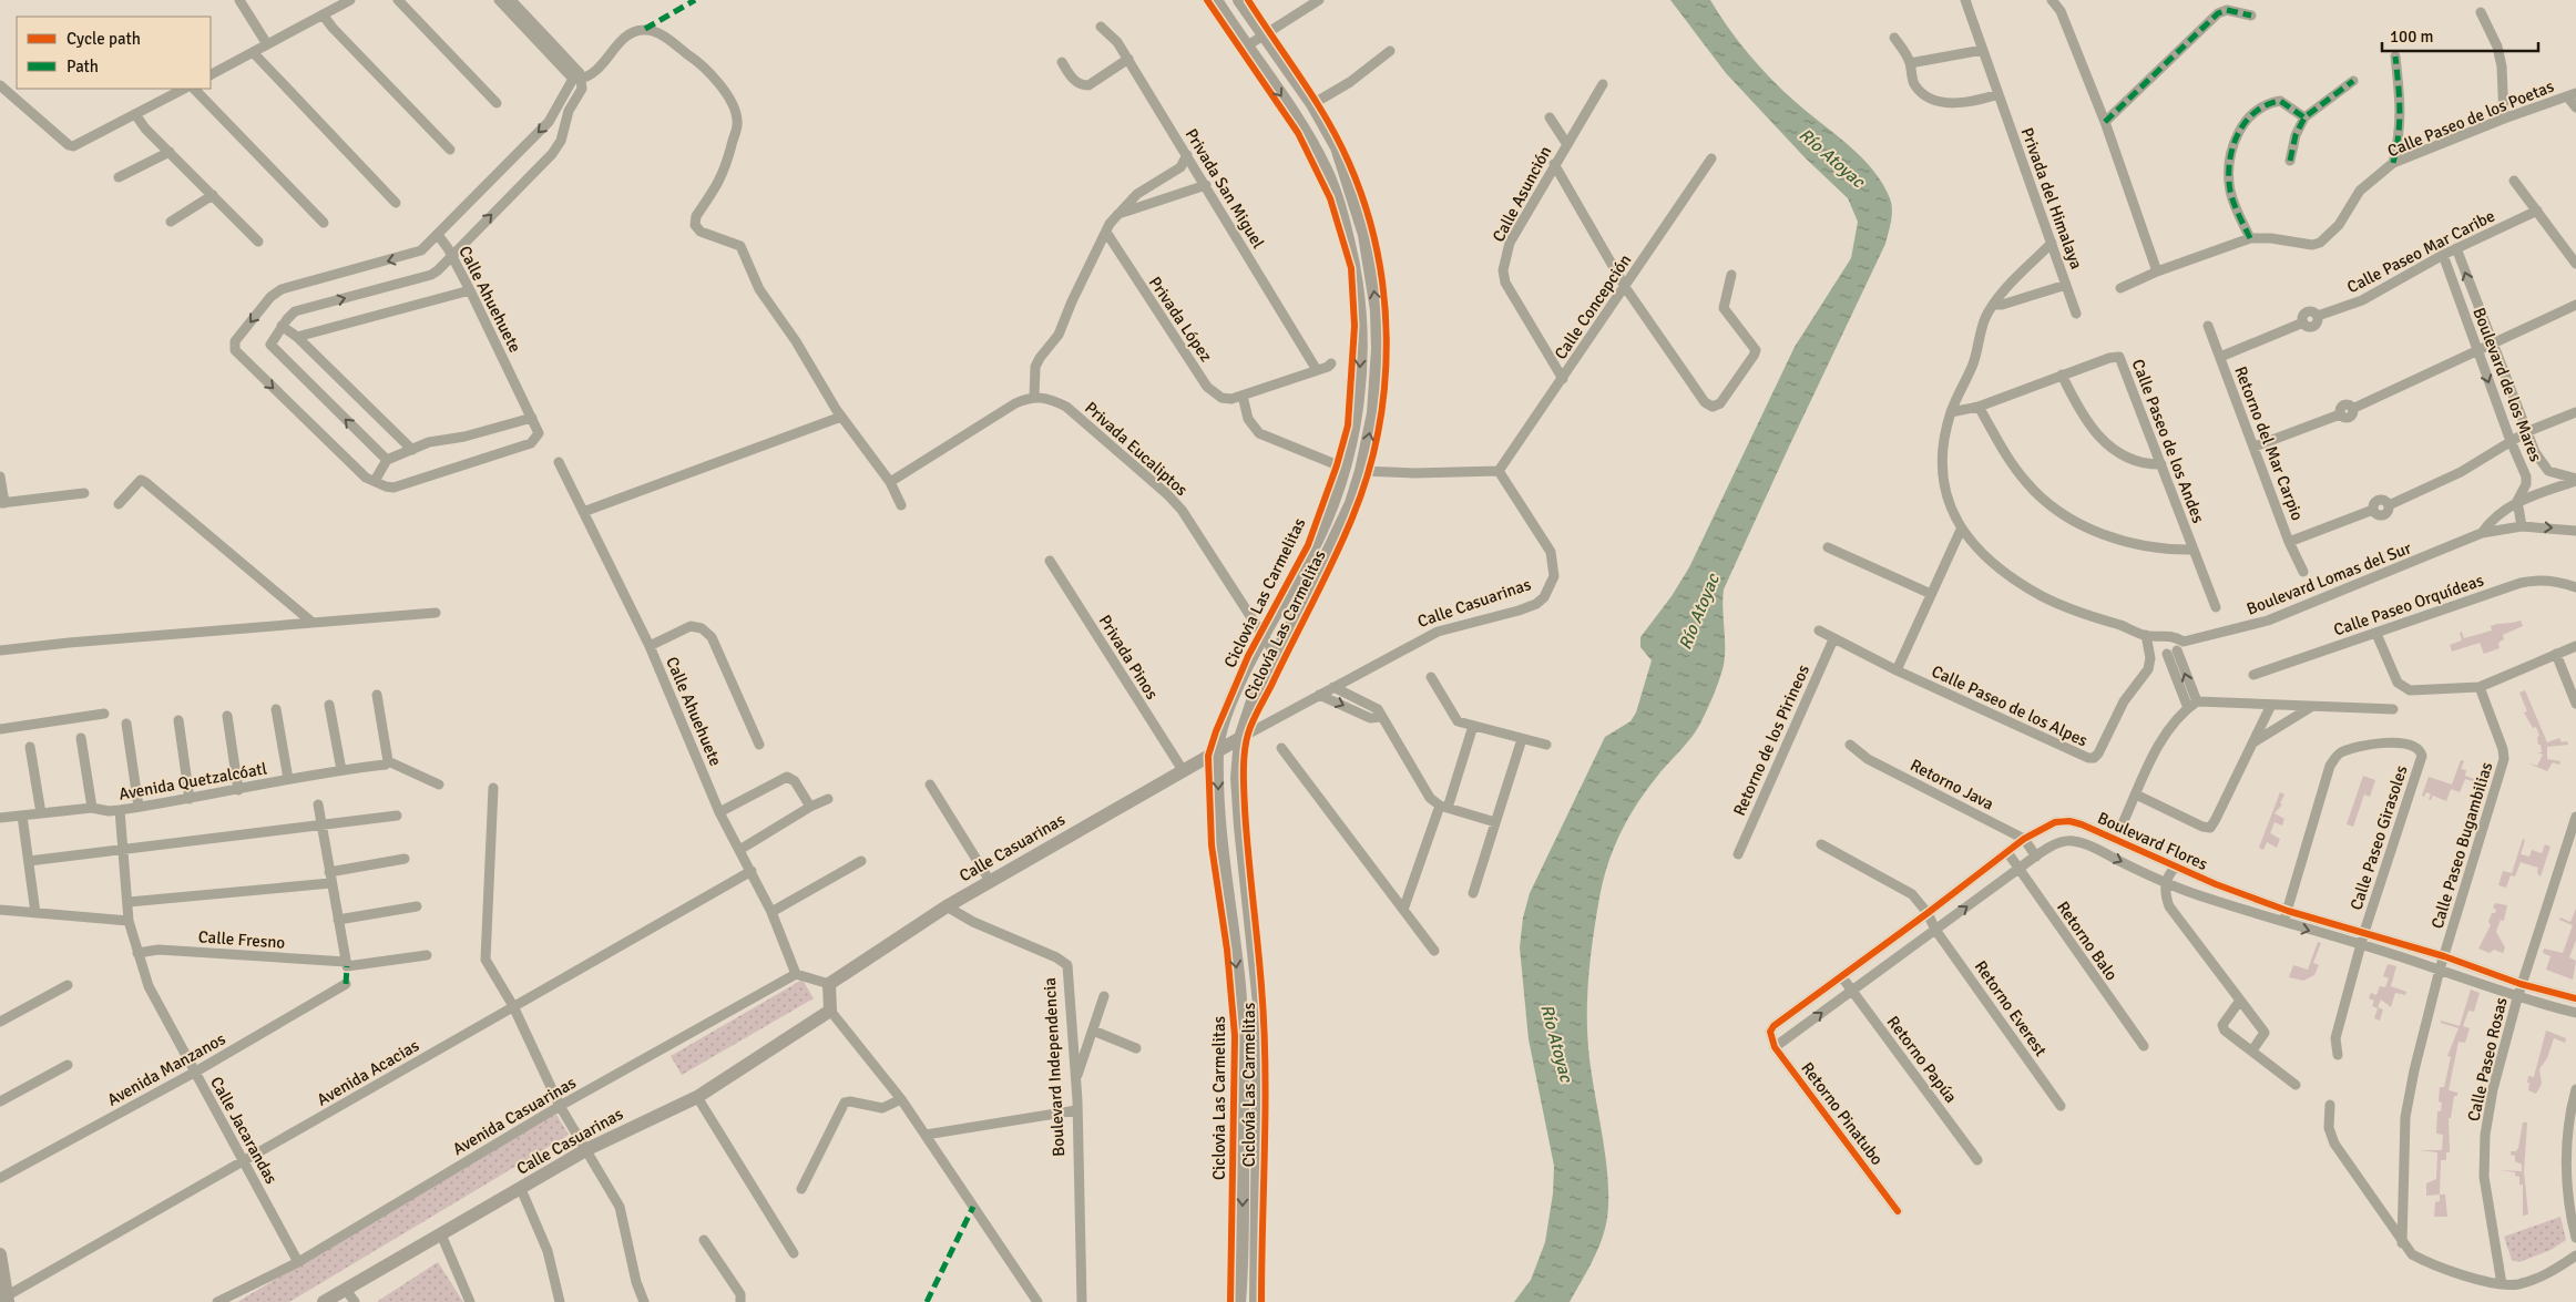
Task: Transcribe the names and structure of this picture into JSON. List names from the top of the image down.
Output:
{
  "streets": {
    "main road": ["Calle Casuarinas"],
    "street": [
      "Calle Paseo de los Poetas",
      "Privada San Miguel",
      "Calle Asunción",
      "Privada del Himalaya",
      "Calle Paseo Mar Caribe",
      "Calle Ahuehuete",
      "Calle Concepción",
      "Privada López",
      "Boulevard de los Mares",
      "Calle Paseo de los Andes",
      "Retorno del Mar Carpio",
      "Privada Eucaliptos",
      "Boulevard Lomas del Sur",
      "Calle Paseo Orquídeas",
      "Privada Pinos",
      "Calle Paseo de los Alpes",
      "Retorno de los Pirineos",
      "Avenida Quetzalcóatl",
      "Retorno Java",
      "Calle Paseo Girasoles",
      "Boulevard Flores",
      "Calle Paseo Bugambilias",
      "Calle Fresno",
      "Retorno Balo",
      "Retorno Everest",
      "Retorno Papúa",
      "Calle Paseo Rosas",
      "Boulevard Independencia",
      "Avenida Manzanos",
      "Avenida Acacias",
      "Retorno Pinatubo",
      "Avenida Casuarinas",
      "Calle Jacarandas"
    ],
    "cycle path": ["Ciclovia Las Carmelitas", "Ciclovía Las Carmelitas"]
  },
  "crossings": [
    ["Calle Asunción", "Calle Concepción"],
    ["Calle Paseo Mar Caribe", "Boulevard de los Mares"],
    ["Calle Paseo Mar Caribe", "Retorno del Mar Carpio"],
    ["Calle Ahuehuete", "Avenida Acacias"],
    ["Calle Ahuehuete", "Avenida Casuarinas"],
    ["Calle Concepción", "Calle Casuarinas"],
    ["Boulevard de los Mares", "Boulevard Lomas del Sur"],
    ["Calle Casuarinas", "Privada Pinos"],
    ["Calle Casuarinas", "Boulevard Independencia"],
    ["Calle Paseo de los Alpes", "Retorno de los Pirineos"],
    ["Avenida Quetzalcóatl", "Calle Jacarandas"],
    ["Retorno Java", "Boulevard Flores"],
    ["Calle Paseo Girasoles", "Boulevard Flores"],
    ["Boulevard Flores", "Calle Paseo Bugambilias"],
    ["Boulevard Flores", "Retorno Balo"],
    ["Boulevard Flores", "Retorno Everest"],
    ["Boulevard Flores", "Retorno Papúa"],
    ["Boulevard Flores", "Calle Paseo Rosas"],
    ["Boulevard Flores", "Retorno Pinatubo"],
    ["Calle Fresno", "Calle Jacarandas"],
    ["Avenida Manzanos", "Calle Jacarandas"],
    ["Avenida Acacias", "Calle Jacarandas"],
    ["Avenida Casuarinas", "Calle Jacarandas"]
  ],
  "water": ["Río Atoyac"],
  "legend": ["Cycle path", "Path"],
  "scale_bar": "100 m"
}
